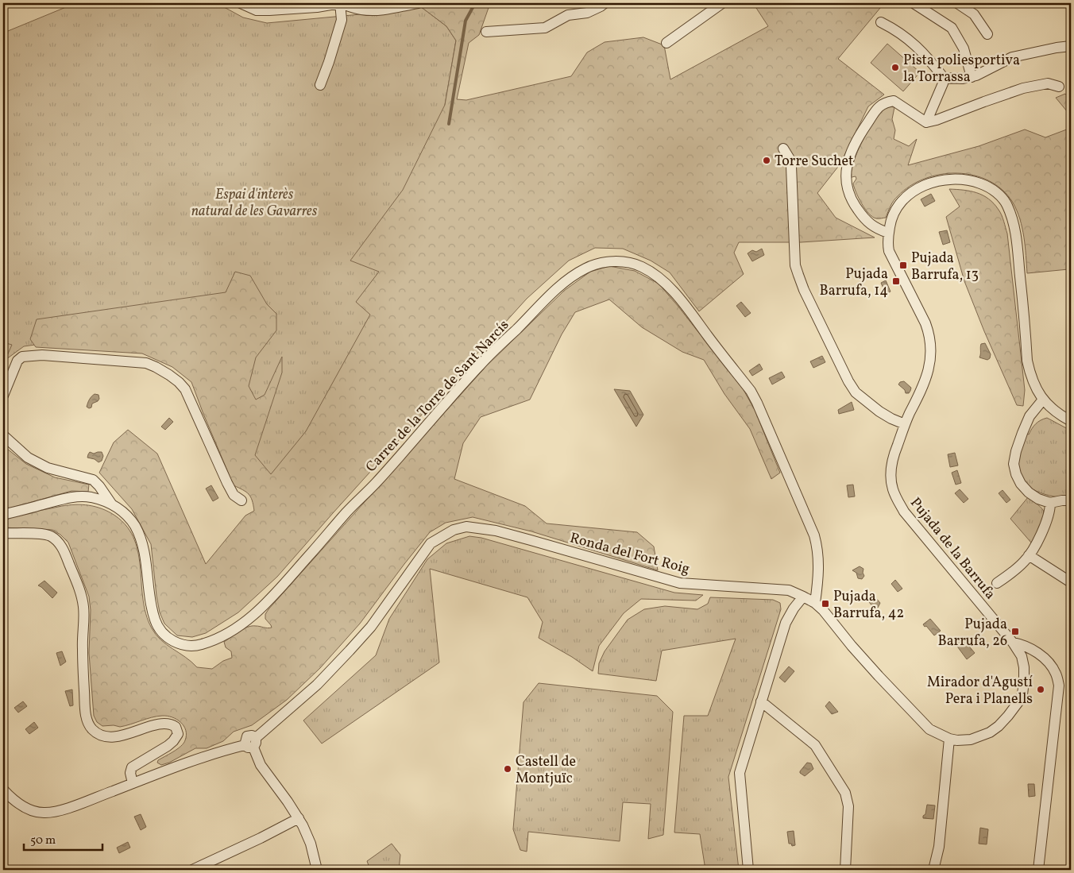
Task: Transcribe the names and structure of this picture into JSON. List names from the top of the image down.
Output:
{
  "streets": {
    "street": ["Carrer de la Torre de Sant Narcís", "Pujada de la Barrufa", "Ronda del Fort Roig"]
  },
  "crossings": [
    ["Carrer de la Torre de Sant Narcís", "Pujada de la Barrufa"],
    ["Pujada de la Barrufa", "Ronda del Fort Roig"]
  ],
  "parks": ["Espai d'interès natural de les Gavarres"],
  "places": {
    "other": [
      "Pista poliesportiva la Torrassa",
      "Torre Suchet",
      "Mirador d'Agustí Pera i Planells",
      "Castell de Montjuïc"
    ],
    "transit": [
      "Pujada Barrufa, 13",
      "Pujada Barrufa, 14",
      "Pujada Barrufa, 42",
      "Pujada Barrufa, 26"
    ]
  },
  "scale_bar": "50 m"
}
